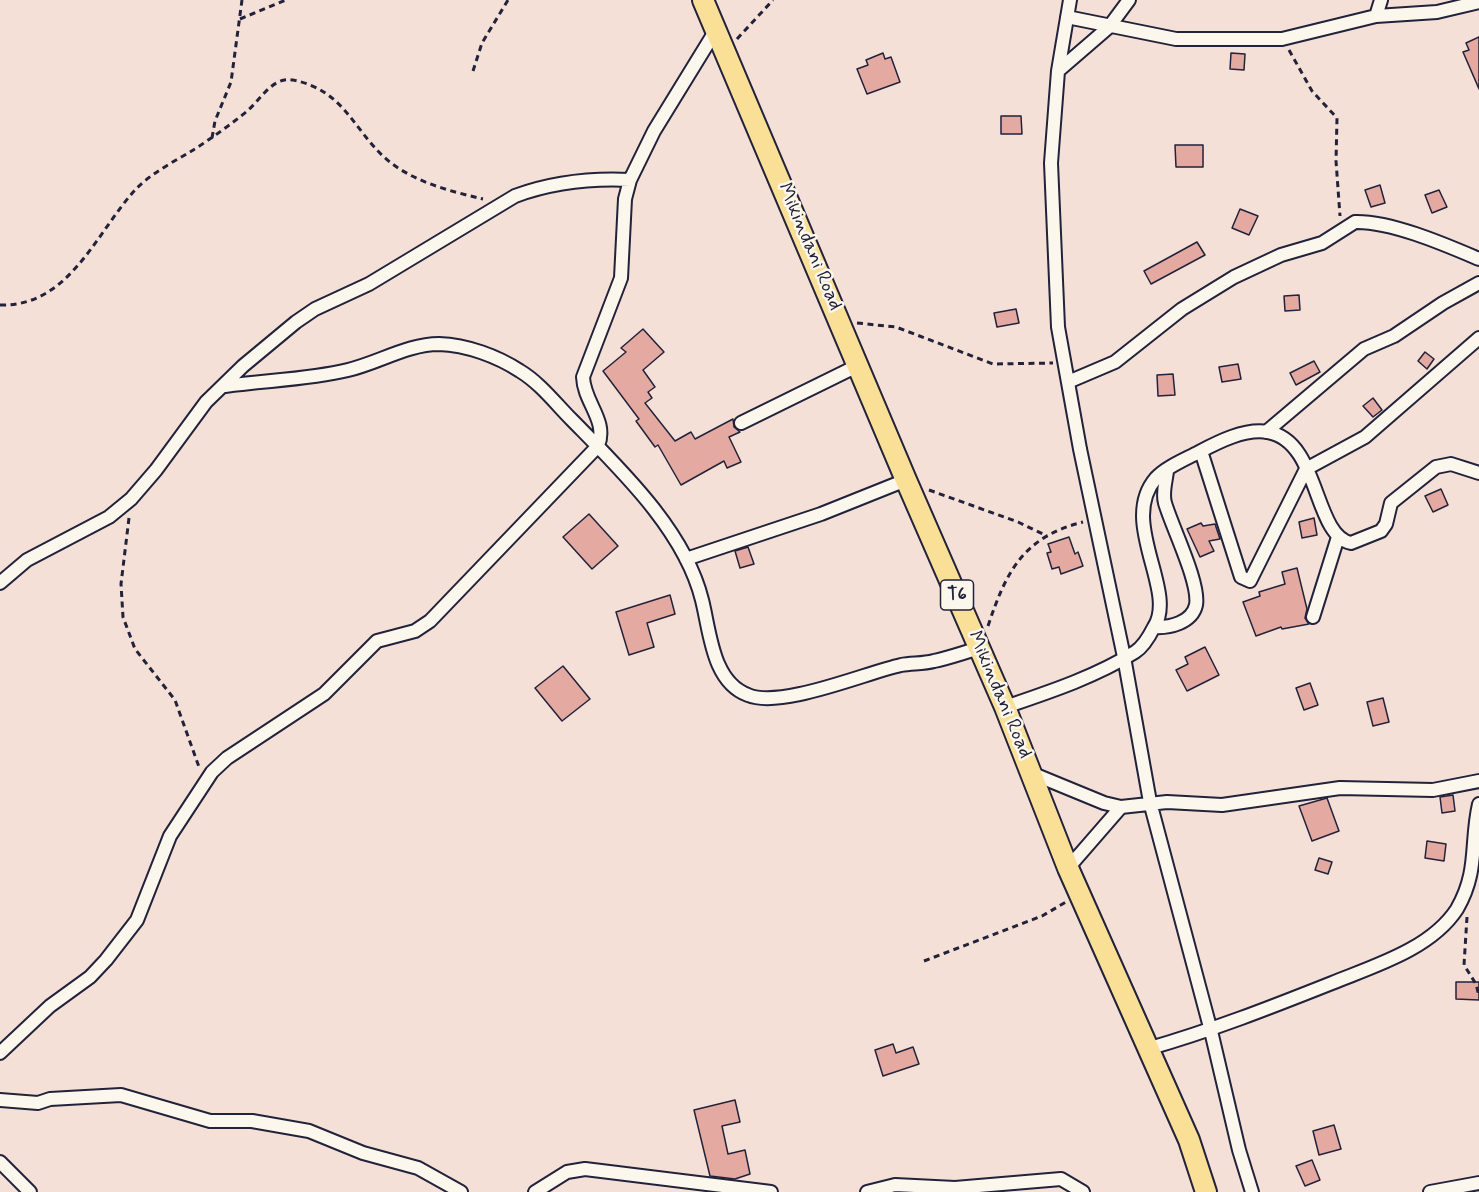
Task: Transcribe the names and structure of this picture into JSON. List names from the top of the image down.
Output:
{
  "streets": {
    "highway": ["Mikindani Road", "T6"]
  }
}
